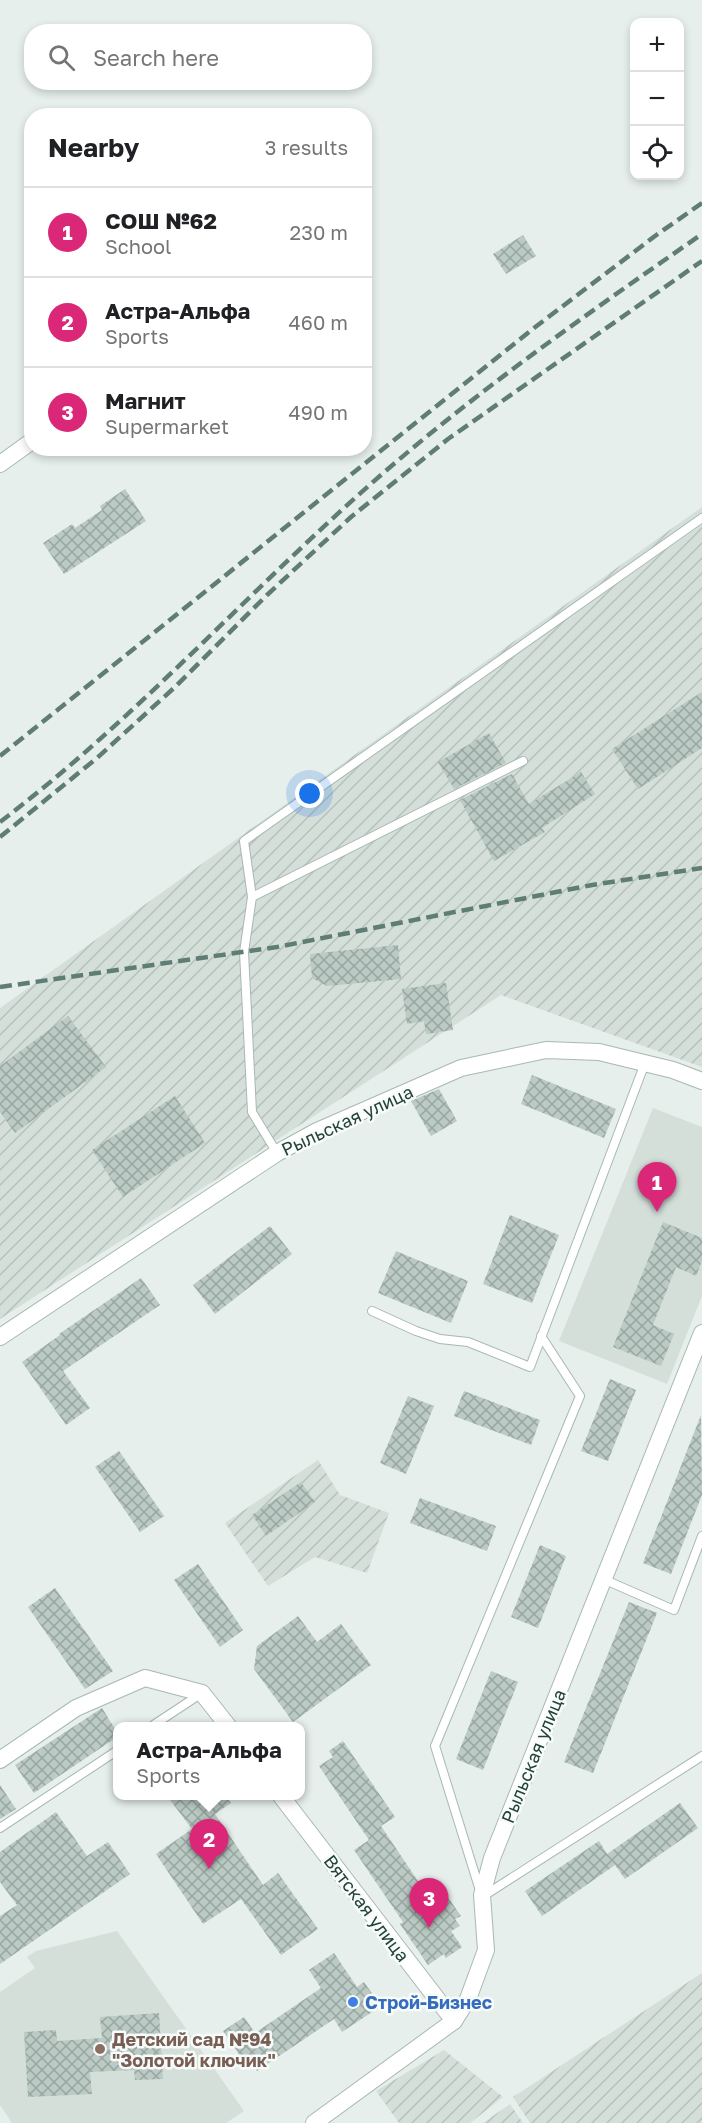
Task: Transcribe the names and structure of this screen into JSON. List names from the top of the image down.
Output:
{
  "streets": {
    "street": ["Рыльская улица", "Вятская улица"]
  },
  "crossings": [
    ["Рыльская улица", "Вятская улица"]
  ],
  "places": ["Строй-Бизнес", "Детский сад №94 \"Золотой ключик\""],
  "page": {
    "map_buttons": ["+", "−"],
    "search": "Search here",
    "heading": ["Nearby", "3 results"],
    "list": [
      {
        "mark": "1",
        "name": "СОШ №62",
        "note": "School",
        "value": "230 m"
      },
      {
        "mark": "2",
        "name": "Астра-Альфа",
        "note": "Sports",
        "value": "460 m"
      },
      {
        "mark": "3",
        "name": "Магнит",
        "note": "Supermarket",
        "value": "490 m"
      }
    ],
    "pins": ["1", "2", "3"],
    "popup": ["Астра-Альфа", "Sports"]
  }
}
